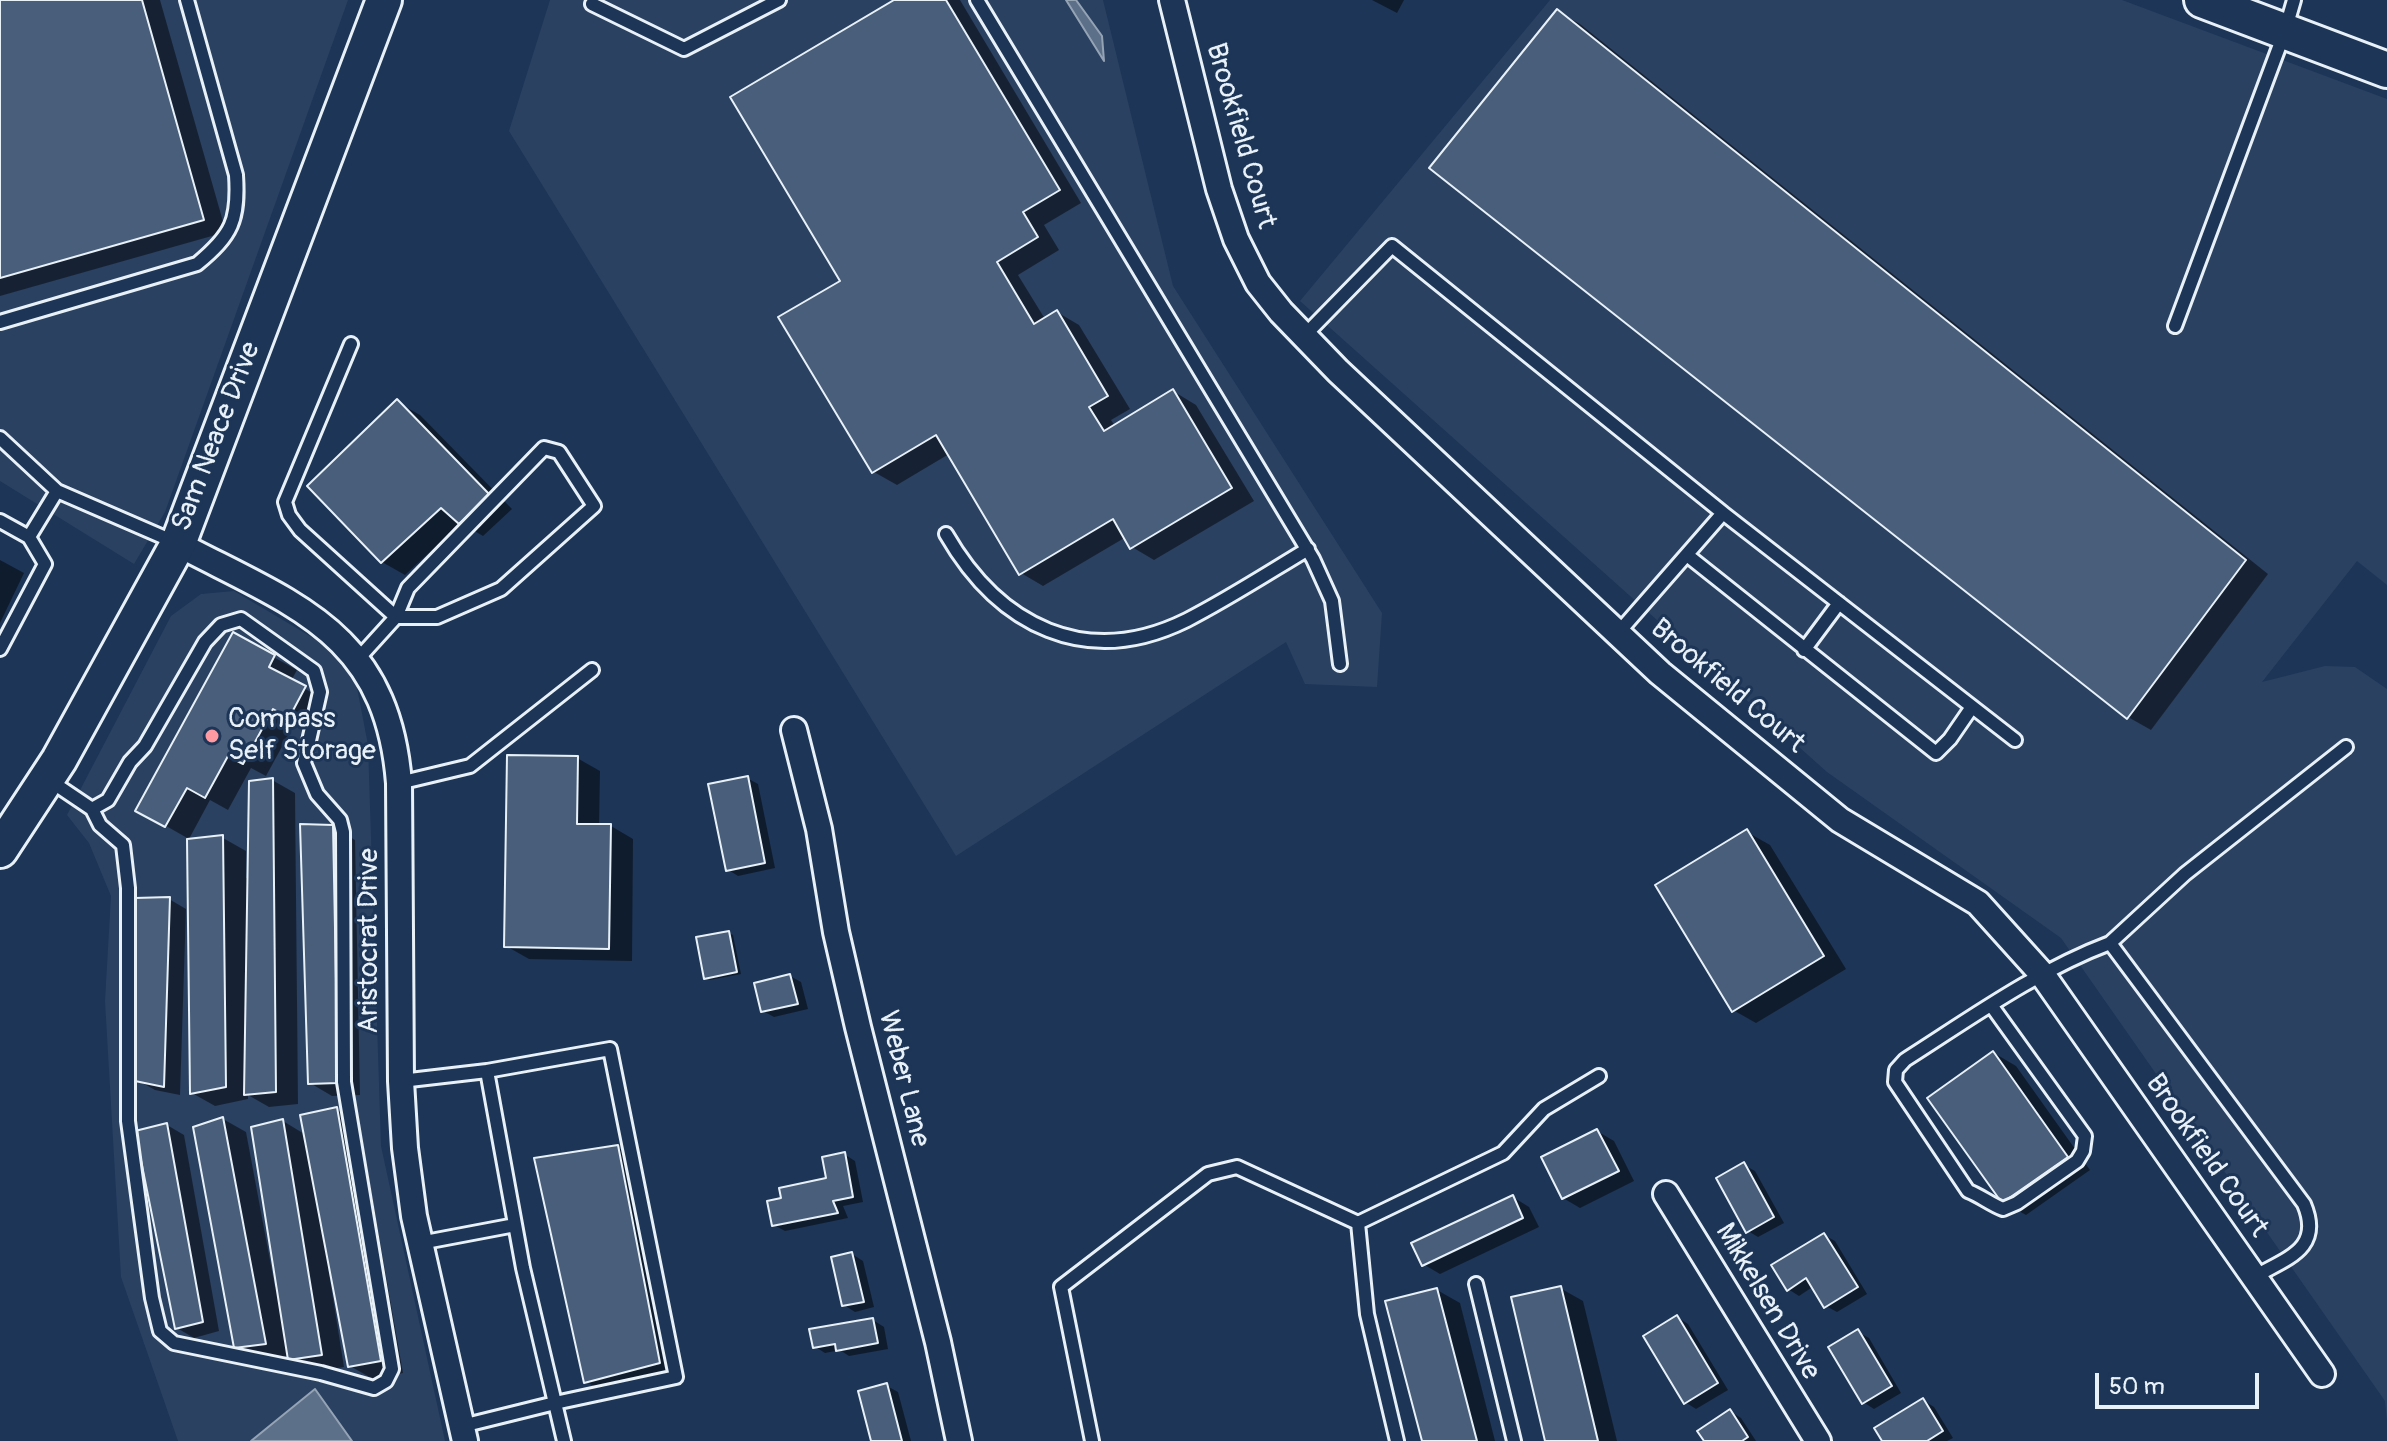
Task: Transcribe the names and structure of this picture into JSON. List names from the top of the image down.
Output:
{
  "streets": {
    "street": [
      "Brookfield Court",
      "Sam Neace Drive",
      "Aristocrat Drive",
      "Weber Lane",
      "Mikkelsen Drive"
    ]
  },
  "crossings": [
    ["Sam Neace Drive", "Aristocrat Drive"]
  ],
  "places": ["Compass Self Storage"],
  "scale_bar": "50 m"
}
